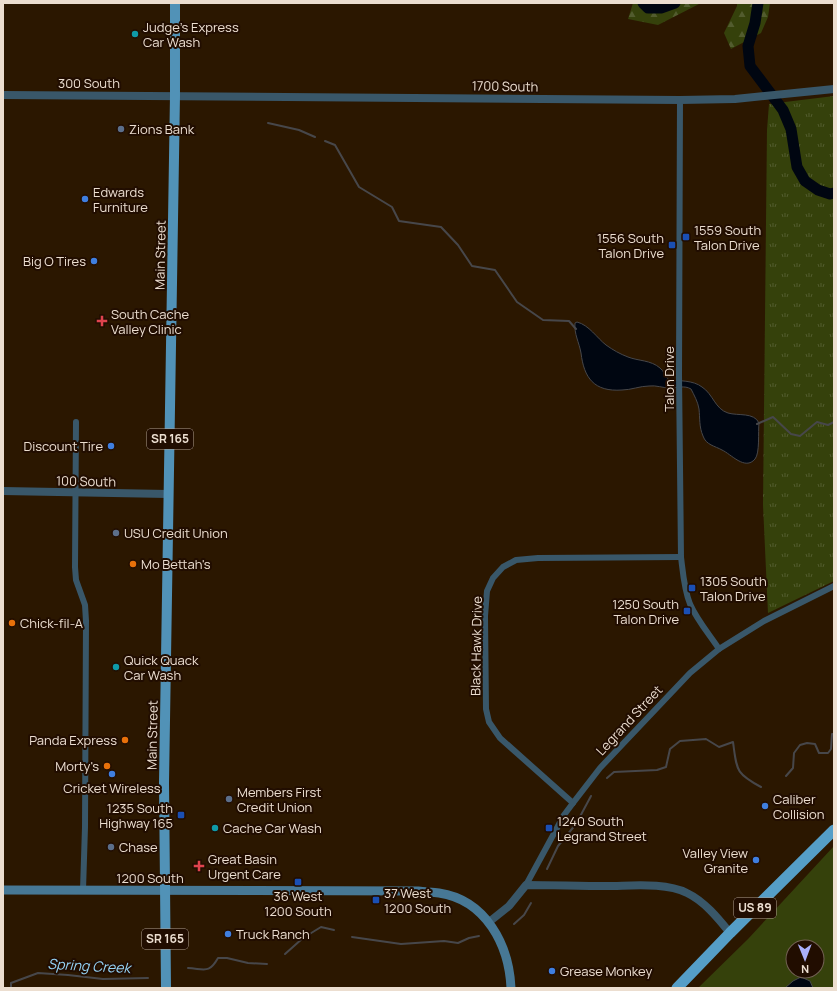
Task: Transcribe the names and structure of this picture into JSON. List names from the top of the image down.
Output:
{
  "streets": {
    "highway": ["US 89"],
    "main road": ["Main Street", "SR 165", "1200 South"],
    "street": [
      "300 South",
      "1700 South",
      "Talon Drive",
      "100 South",
      "Black Hawk Drive",
      "Legrand Street"
    ]
  },
  "crossings": [
    ["300 South", "1700 South"],
    ["300 South", "Main Street"],
    ["1700 South", "Main Street"],
    ["1700 South", "Talon Drive"],
    ["Main Street", "100 South"],
    ["Main Street", "1200 South"],
    ["Talon Drive", "Black Hawk Drive"],
    ["Talon Drive", "Legrand Street"],
    ["Black Hawk Drive", "Legrand Street"],
    ["Legrand Street", "1200 South"]
  ],
  "water": ["Spring Creek"],
  "places": {
    "other": [
      "Judge's Express Car Wash",
      "Zions Bank",
      "Edwards Furniture",
      "Big O Tires",
      "Discount Tire",
      "USU Credit Union",
      "Mo Bettah's",
      "Chick-fil-A",
      "Quick Quack Car Wash",
      "Panda Express",
      "Morty's",
      "Cricket Wireless",
      "Members First Credit Union",
      "Caliber Collision",
      "Cache Car Wash",
      "Chase",
      "Valley View Granite",
      "Truck Ranch",
      "Grease Monkey"
    ],
    "transit": [
      "1559 South Talon Drive",
      "1556 South Talon Drive",
      "1305 South Talon Drive",
      "1250 South Talon Drive",
      "1235 South Highway 165",
      "1240 South Legrand Street",
      "36 West 1200 South",
      "37 West 1200 South"
    ],
    "health": ["South Cache Valley Clinic", "Great Basin Urgent Care"]
  },
  "north": "bottom"
}
